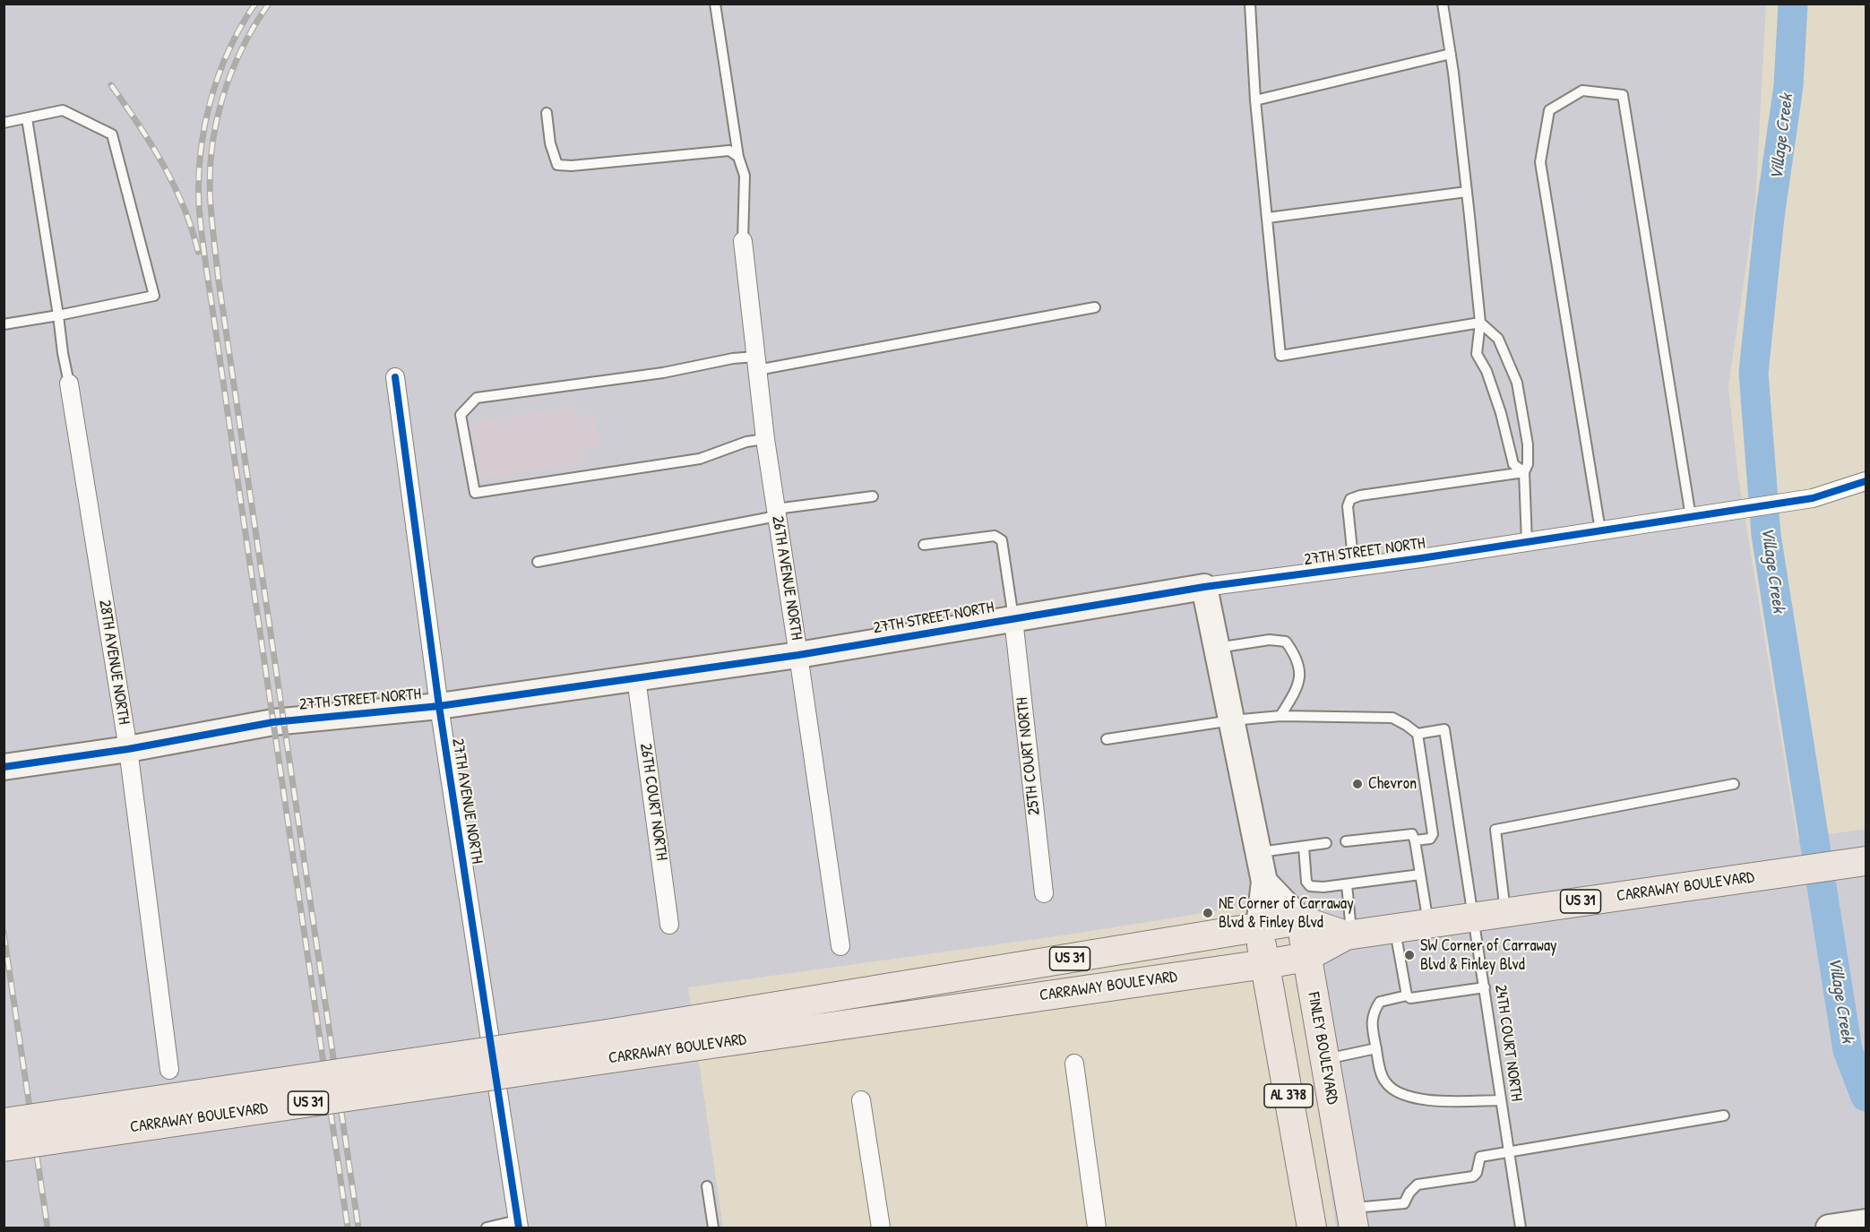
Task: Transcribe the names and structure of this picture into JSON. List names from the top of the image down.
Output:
{
  "streets": {
    "main road": [
      "CARRAWAY BOULEVARD",
      "US 31",
      "FINLEY BOULEVARD",
      "AL 378"
    ],
    "street": [
      "27TH STREET NORTH",
      "26TH AVENUE NORTH",
      "28TH AVENUE NORTH",
      "25TH COURT NORTH",
      "27TH AVENUE NORTH",
      "26TH COURT NORTH"
    ],
    "lane": ["24TH COURT NORTH"]
  },
  "crossings": [
    ["27TH STREET NORTH", "26TH AVENUE NORTH"],
    ["27TH STREET NORTH", "28TH AVENUE NORTH"],
    ["27TH STREET NORTH", "25TH COURT NORTH"],
    ["27TH STREET NORTH", "27TH AVENUE NORTH"],
    ["27TH STREET NORTH", "26TH COURT NORTH"],
    ["CARRAWAY BOULEVARD", "24TH COURT NORTH"],
    ["CARRAWAY BOULEVARD", "FINLEY BOULEVARD"],
    ["CARRAWAY BOULEVARD", "AL 378"]
  ],
  "water": ["Village Creek"],
  "places": ["Chevron", "NE Corner of Carraway Blvd & Finley Blvd", "SW Corner of Carraway Blvd & Finley Blvd"]
}
